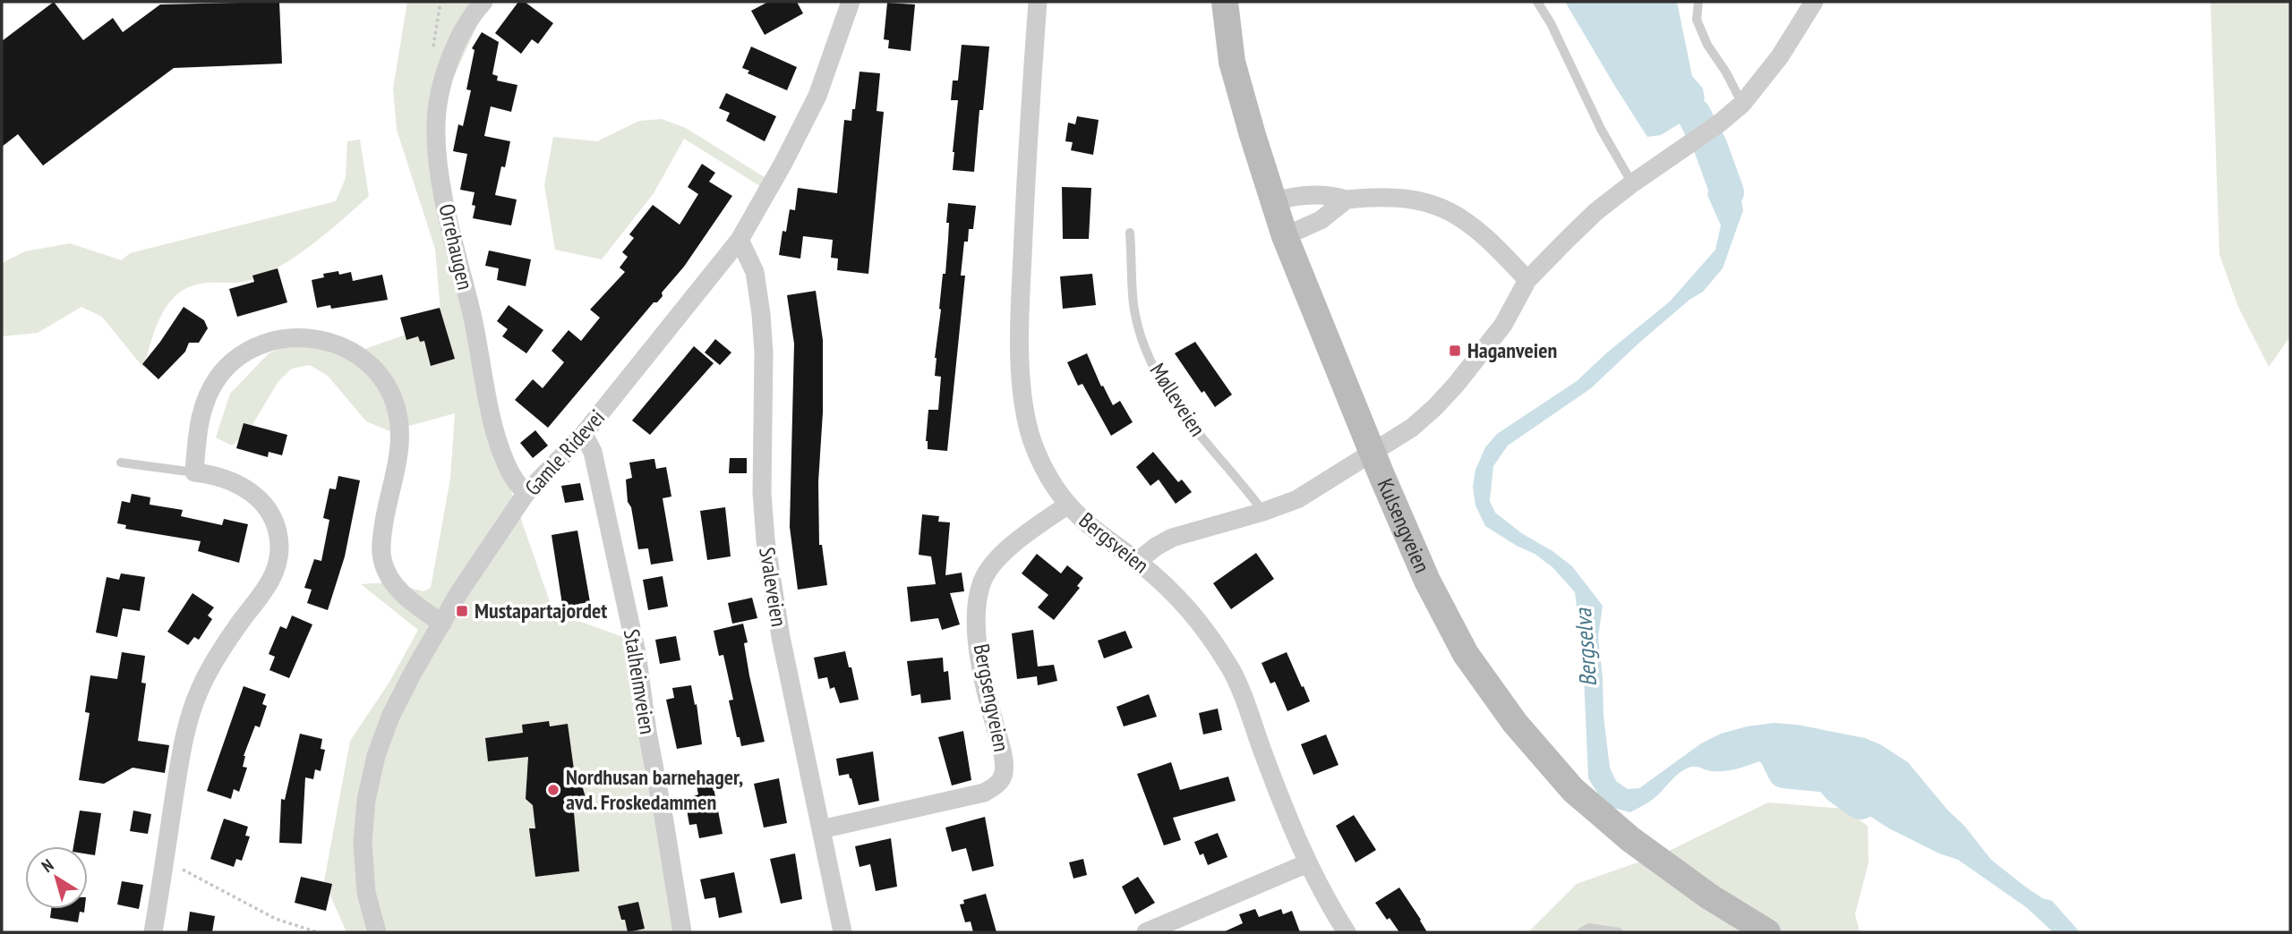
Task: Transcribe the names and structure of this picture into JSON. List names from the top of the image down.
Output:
{
  "streets": {
    "main road": ["Kulsengveien"],
    "street": [
      "Orrehaugen",
      "Gamle Ridevei",
      "Bergsveien",
      "Svaleveien",
      "Stalheimveien",
      "Bergsengveien"
    ],
    "lane": ["Mølleveien"]
  },
  "crossings": [
    ["Orrehaugen", "Gamle Ridevei"],
    ["Gamle Ridevei", "Svaleveien"],
    ["Gamle Ridevei", "Stalheimveien"],
    ["Bergsveien", "Bergsengveien"],
    ["Svaleveien", "Bergsengveien"]
  ],
  "water": ["Bergselva"],
  "places": {
    "transit": ["Haganveien", "Mustapartajordet"],
    "other": ["Nordhusan barnehager, avd. Froskedammen"]
  },
  "north": "top left"
}
